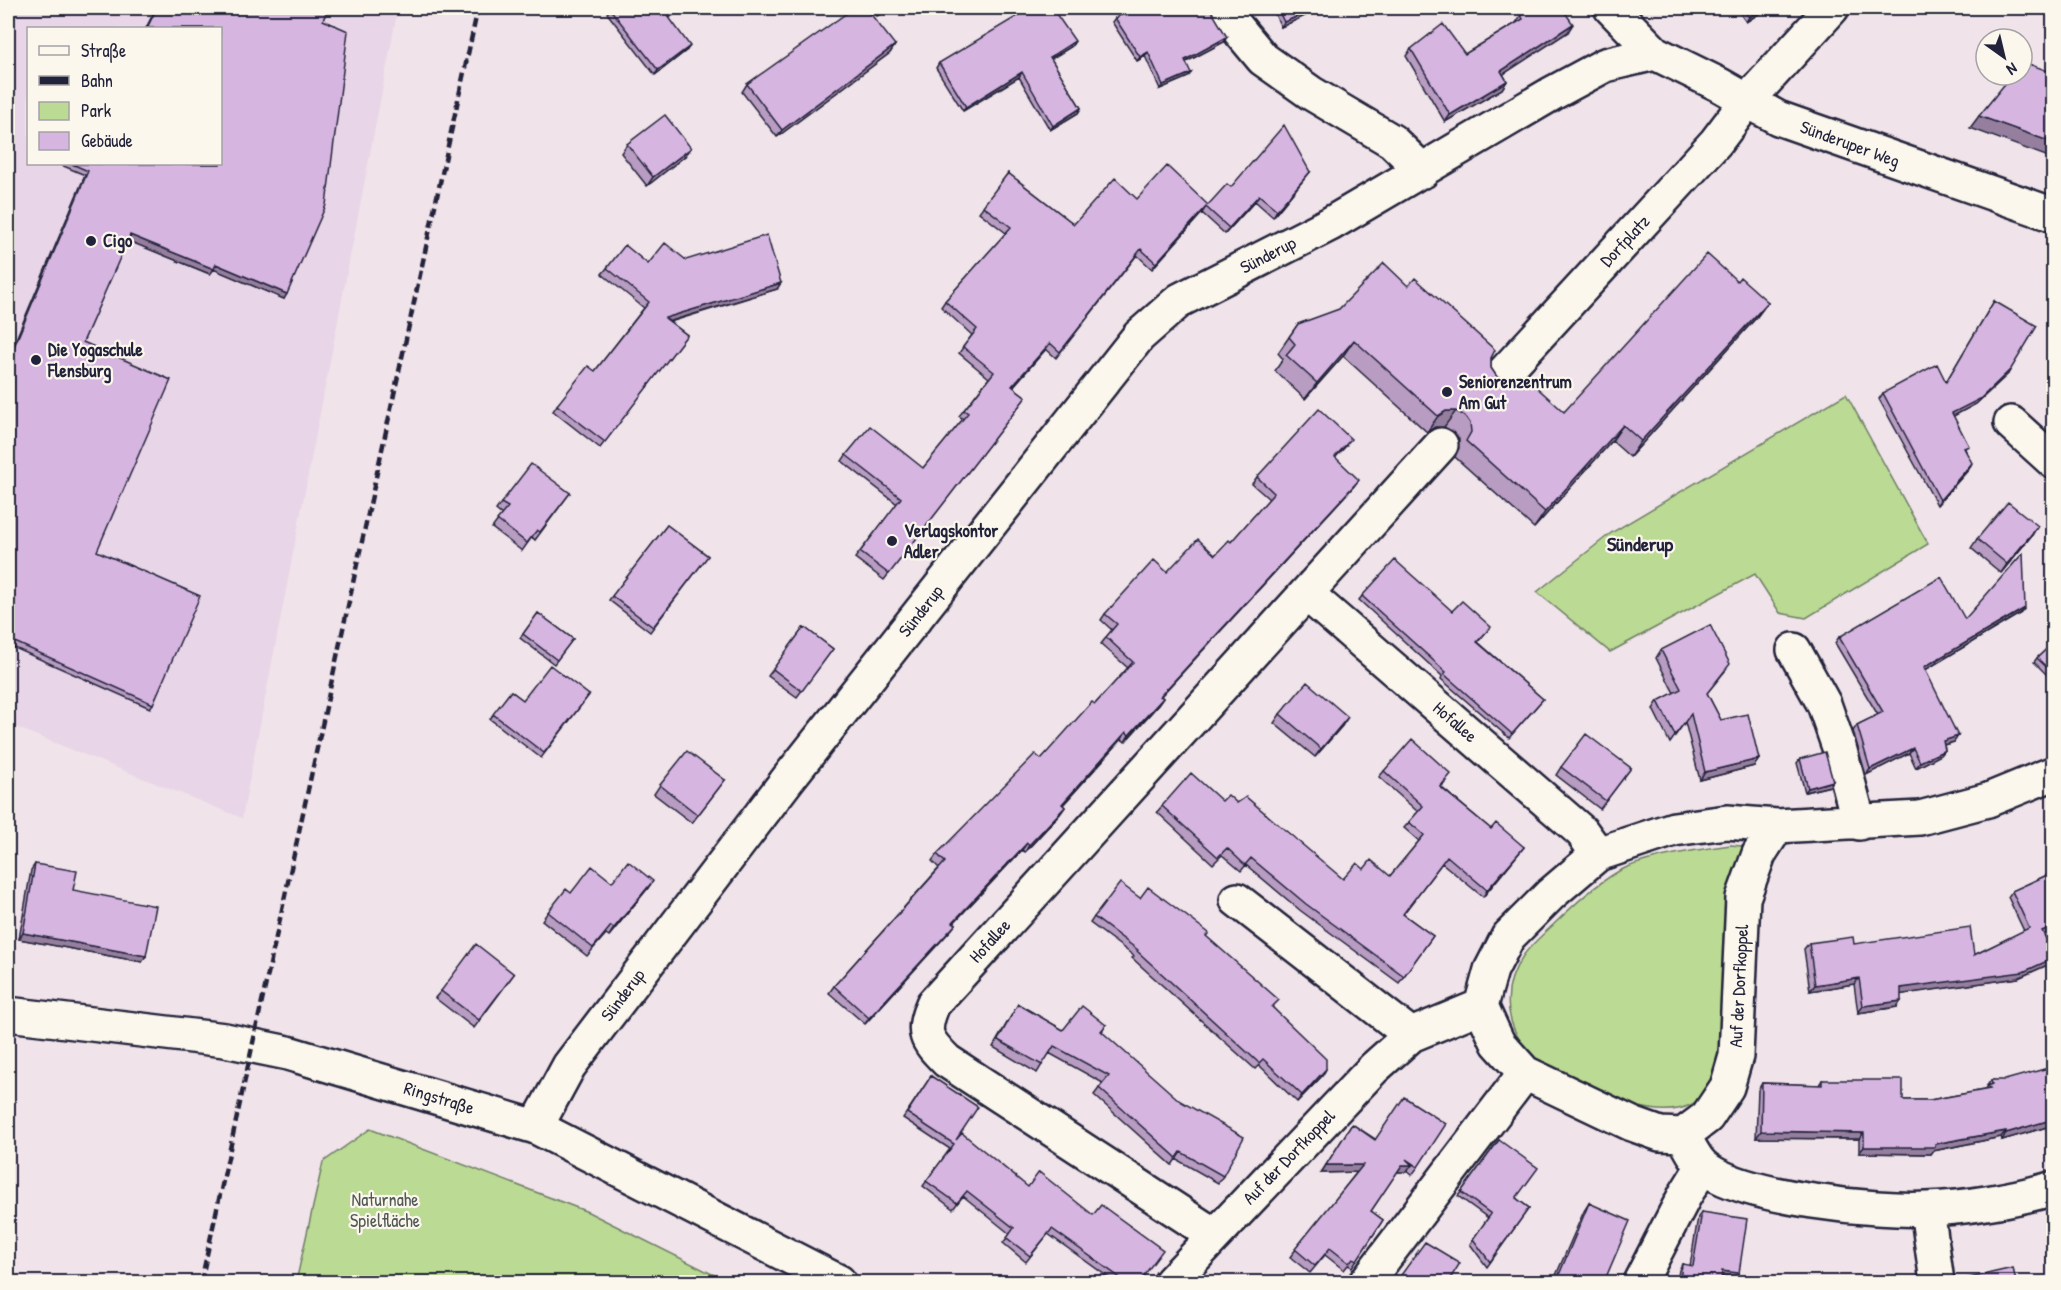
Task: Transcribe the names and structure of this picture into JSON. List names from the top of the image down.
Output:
{
  "streets": {
    "street": [
      "Sünderuper Weg",
      "Dorfplatz",
      "Sünderup",
      "Hofallee",
      "Auf der Dorfkoppel",
      "Ringstraße"
    ]
  },
  "crossings": [
    ["Sünderuper Weg", "Dorfplatz"],
    ["Sünderuper Weg", "Sünderup"],
    ["Sünderup", "Ringstraße"],
    ["Hofallee", "Auf der Dorfkoppel"]
  ],
  "districts": ["Sünderup"],
  "parks": ["Naturnahe Spielfläche"],
  "places": [
    "Cigo",
    "Die Yogaschule Flensburg",
    "Seniorenzentrum Am Gut",
    "Verlagskontor Adler"
  ],
  "legend": [
    "Straße",
    "Bahn",
    "Park",
    "Gebäude"
  ],
  "north": "bottom right"
}
